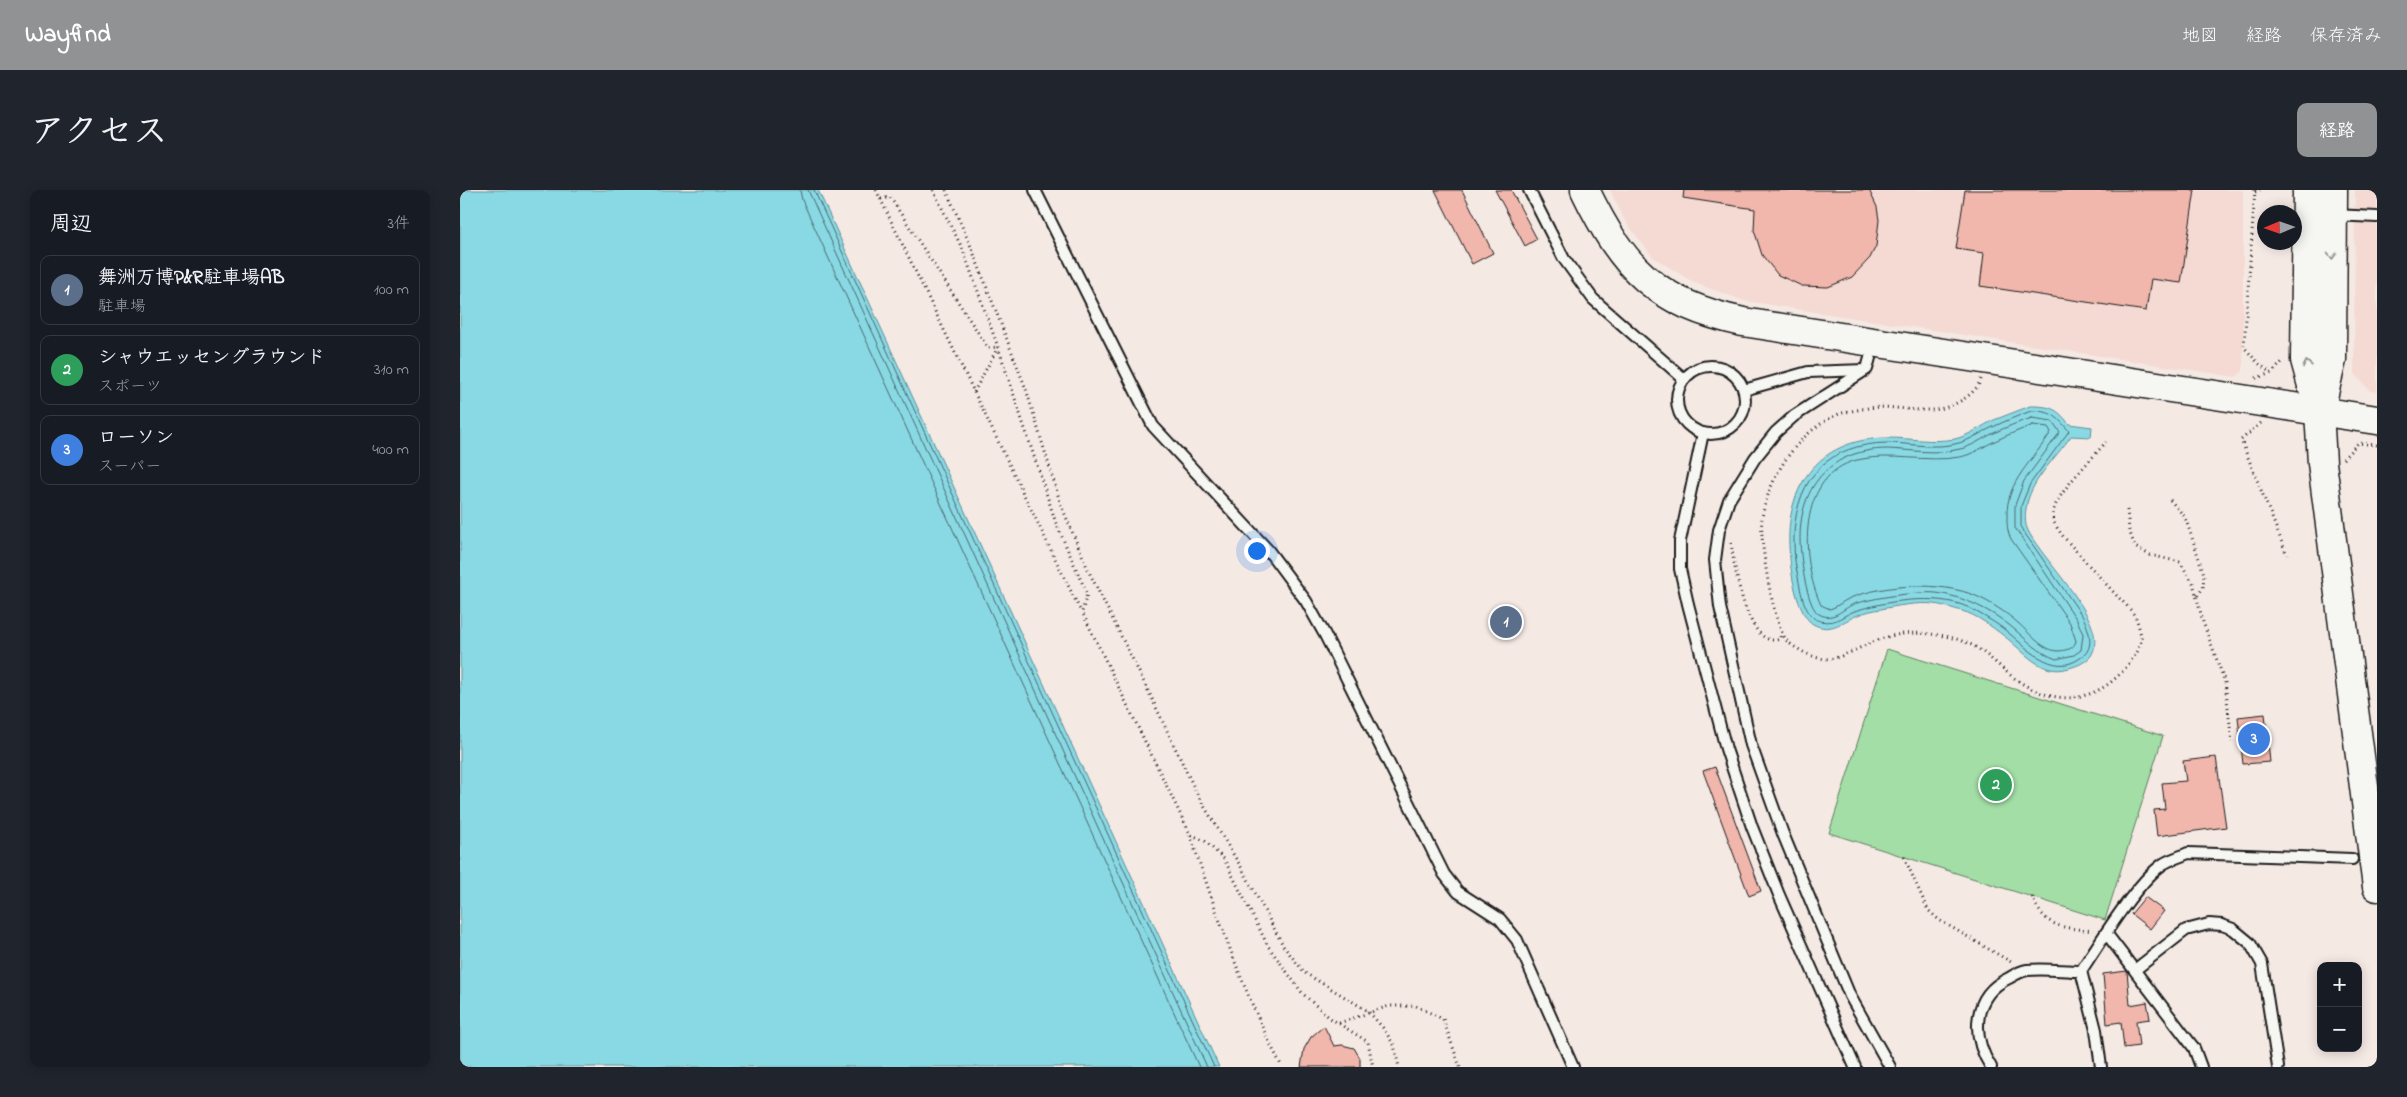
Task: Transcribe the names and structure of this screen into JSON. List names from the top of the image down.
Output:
{
  "north": "left",
  "page": {
    "header": "Wayfind",
    "nav": ["地図", "経路", "保存済み"],
    "title": "アクセス",
    "buttons": "経路",
    "heading": ["周辺", "3件"],
    "list": [
      {
        "mark": "1",
        "name": "舞洲万博P&R駐車場AB",
        "note": "駐車場",
        "value": "100 m"
      },
      {
        "mark": "2",
        "name": "シャウエッセングラウンド",
        "note": "スポーツ",
        "value": "310 m"
      },
      {
        "mark": "3",
        "name": "ローソン",
        "note": "スーパー",
        "value": "400 m"
      }
    ],
    "pins": ["1", "3", "2"],
    "map_buttons": ["+", "−"]
  }
}
